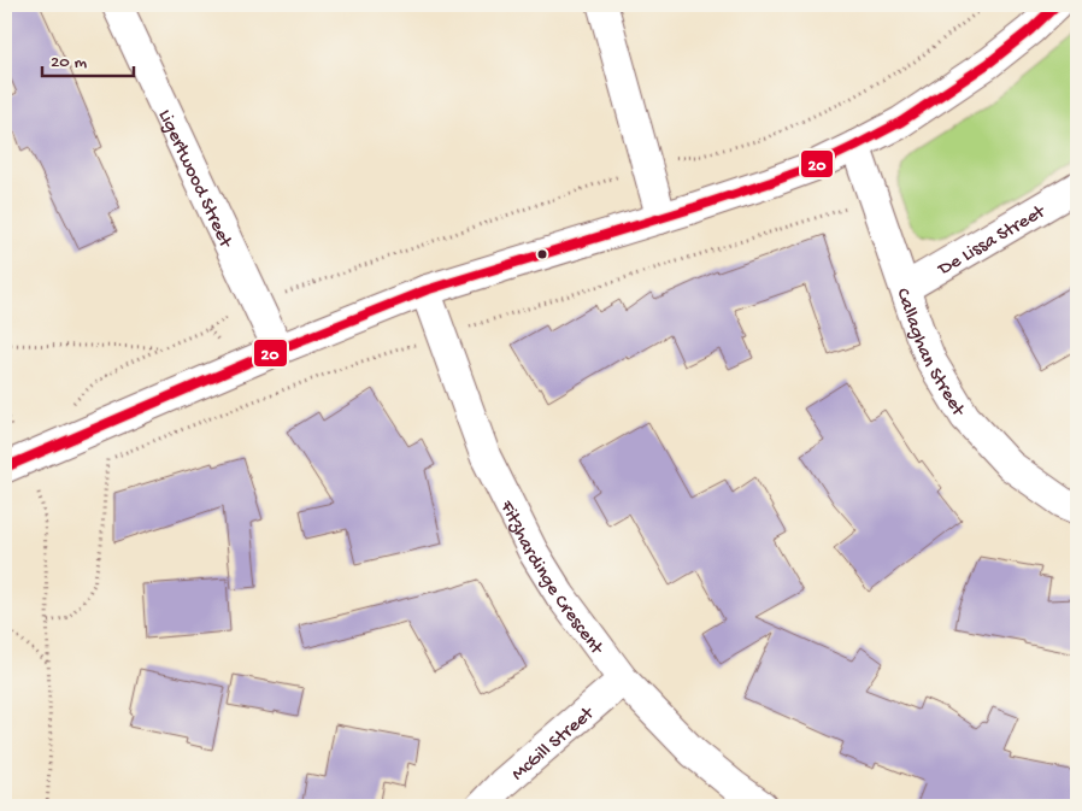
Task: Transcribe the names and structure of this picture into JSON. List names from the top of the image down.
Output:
{
  "streets": {
    "street": [
      "Ligertwood Street",
      "De Lissa Street",
      "Callaghan Street",
      "Fitzhardinge Crescent",
      "McGill Street"
    ]
  },
  "crossings": [
    ["De Lissa Street", "Callaghan Street"],
    ["Fitzhardinge Crescent", "McGill Street"]
  ],
  "lines": ["transit line 20"],
  "scale_bar": "20 m"
}
